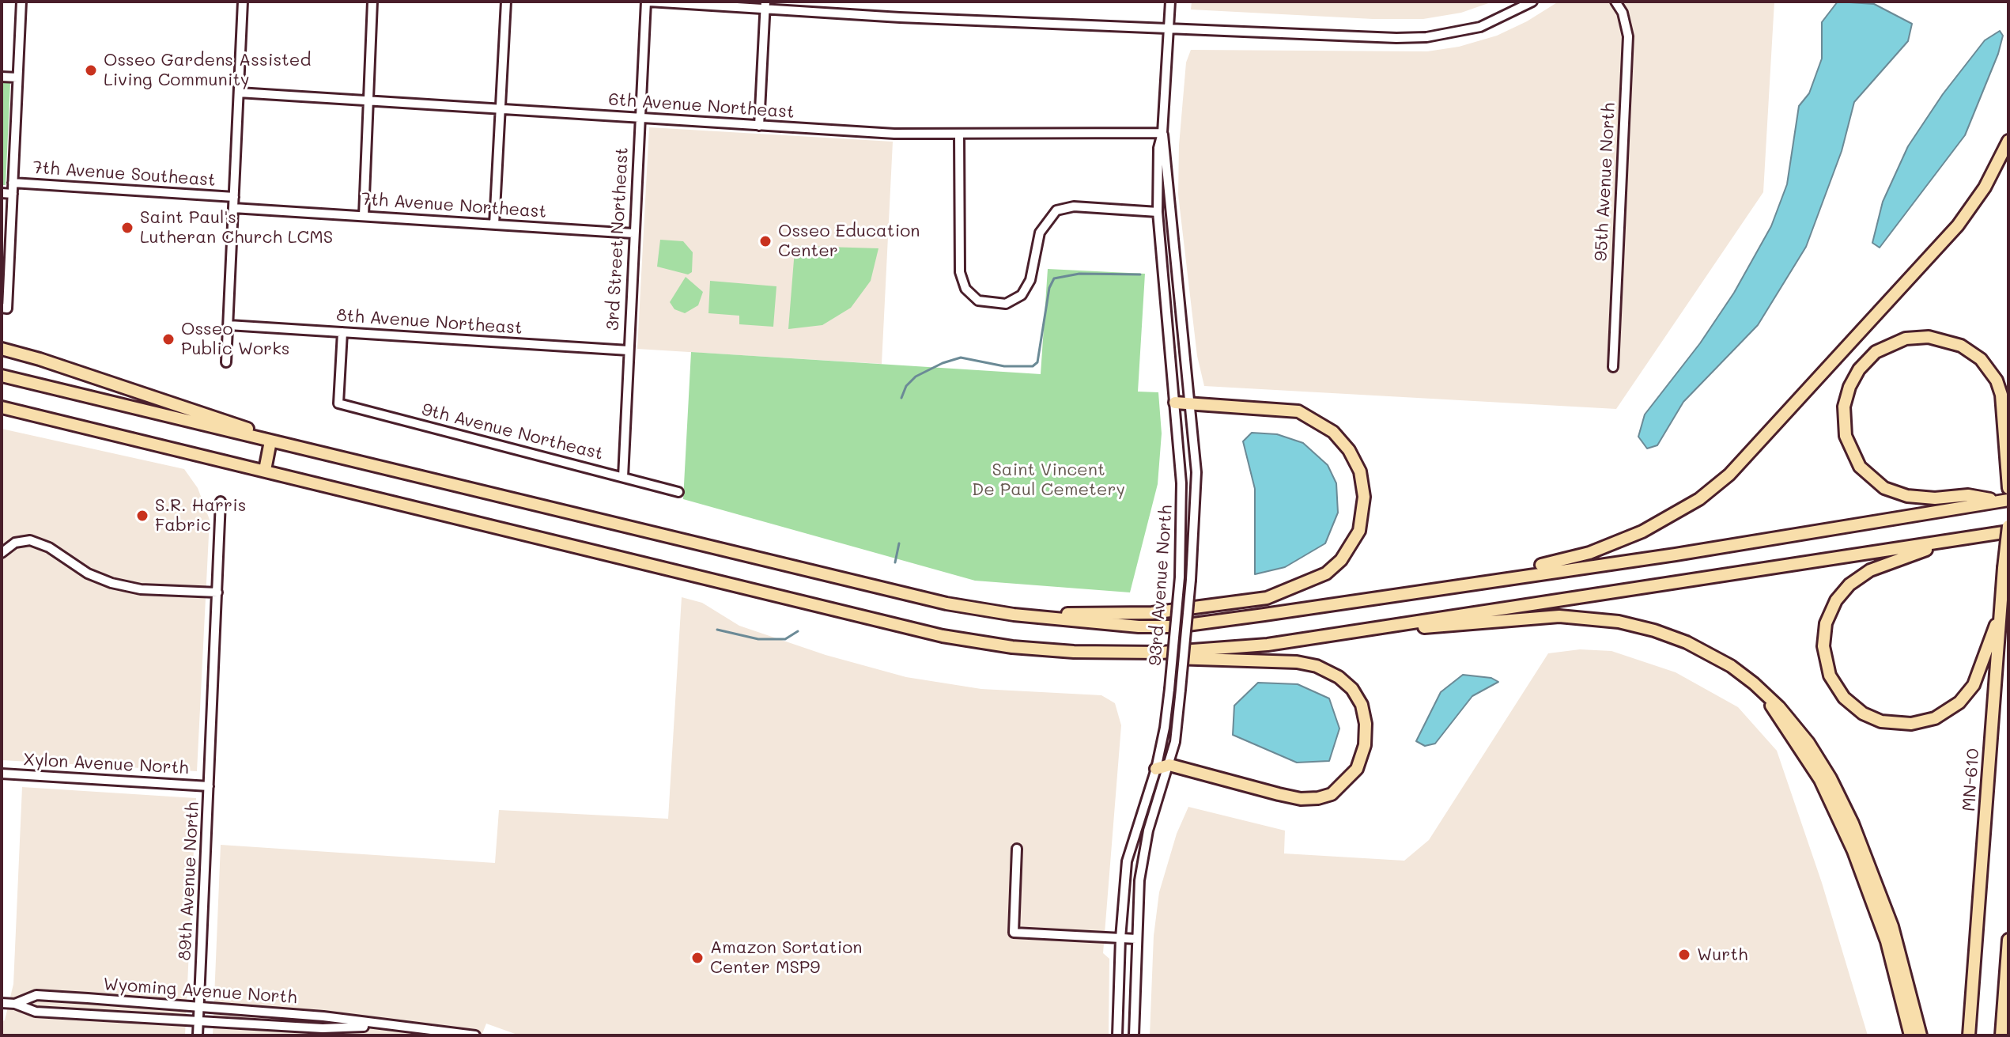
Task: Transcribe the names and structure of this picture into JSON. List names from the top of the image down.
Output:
{
  "streets": {
    "highway": ["MN-610"],
    "street": [
      "6th Avenue Northeast",
      "7th Avenue Southeast",
      "95th Avenue North",
      "7th Avenue Northeast",
      "3rd Street Northeast",
      "8th Avenue Northeast",
      "9th Avenue Northeast",
      "93rd Avenue North",
      "Xylon Avenue North",
      "89th Avenue North",
      "Wyoming Avenue North"
    ]
  },
  "crossings": [
    ["6th Avenue Northeast", "3rd Street Northeast"],
    ["6th Avenue Northeast", "93rd Avenue North"],
    ["7th Avenue Northeast", "3rd Street Northeast"],
    ["3rd Street Northeast", "8th Avenue Northeast"],
    ["3rd Street Northeast", "9th Avenue Northeast"],
    ["8th Avenue Northeast", "9th Avenue Northeast"],
    ["Xylon Avenue North", "89th Avenue North"],
    ["89th Avenue North", "Wyoming Avenue North"]
  ],
  "parks": ["Saint Vincent De Paul Cemetery"],
  "places": [
    "Osseo Gardens Assisted Living Community",
    "Saint Paul's Lutheran Church LCMS",
    "Osseo Education Center",
    "Osseo Public Works",
    "S.R. Harris Fabric",
    "Wurth",
    "Amazon Sortation Center MSP9"
  ]
}
